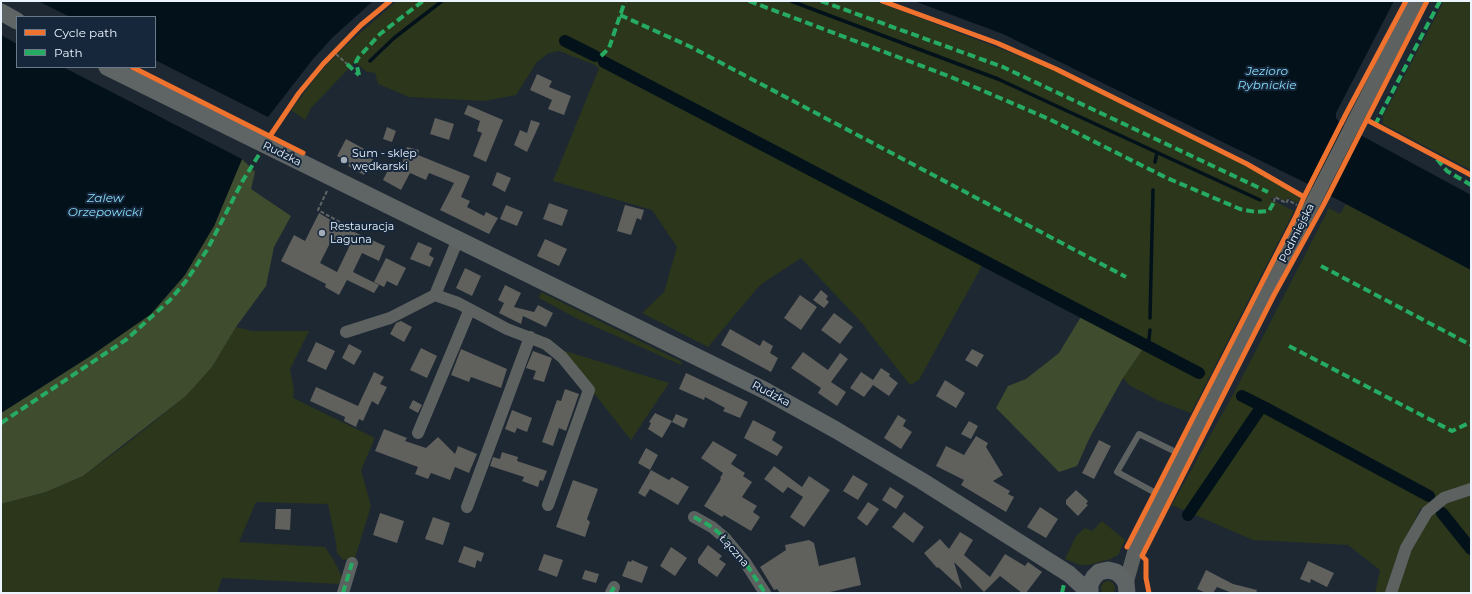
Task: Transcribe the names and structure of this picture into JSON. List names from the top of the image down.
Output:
{
  "streets": {
    "main road": ["Rudzka"],
    "street": ["Podmiejska", "Łączna"]
  },
  "water": ["Jezioro Rybnickie", "Zalew Orzepowicki"],
  "places": ["Sum - sklep wędkarski", "Restauracja Laguna"],
  "legend": ["Cycle path", "Path"]
}
